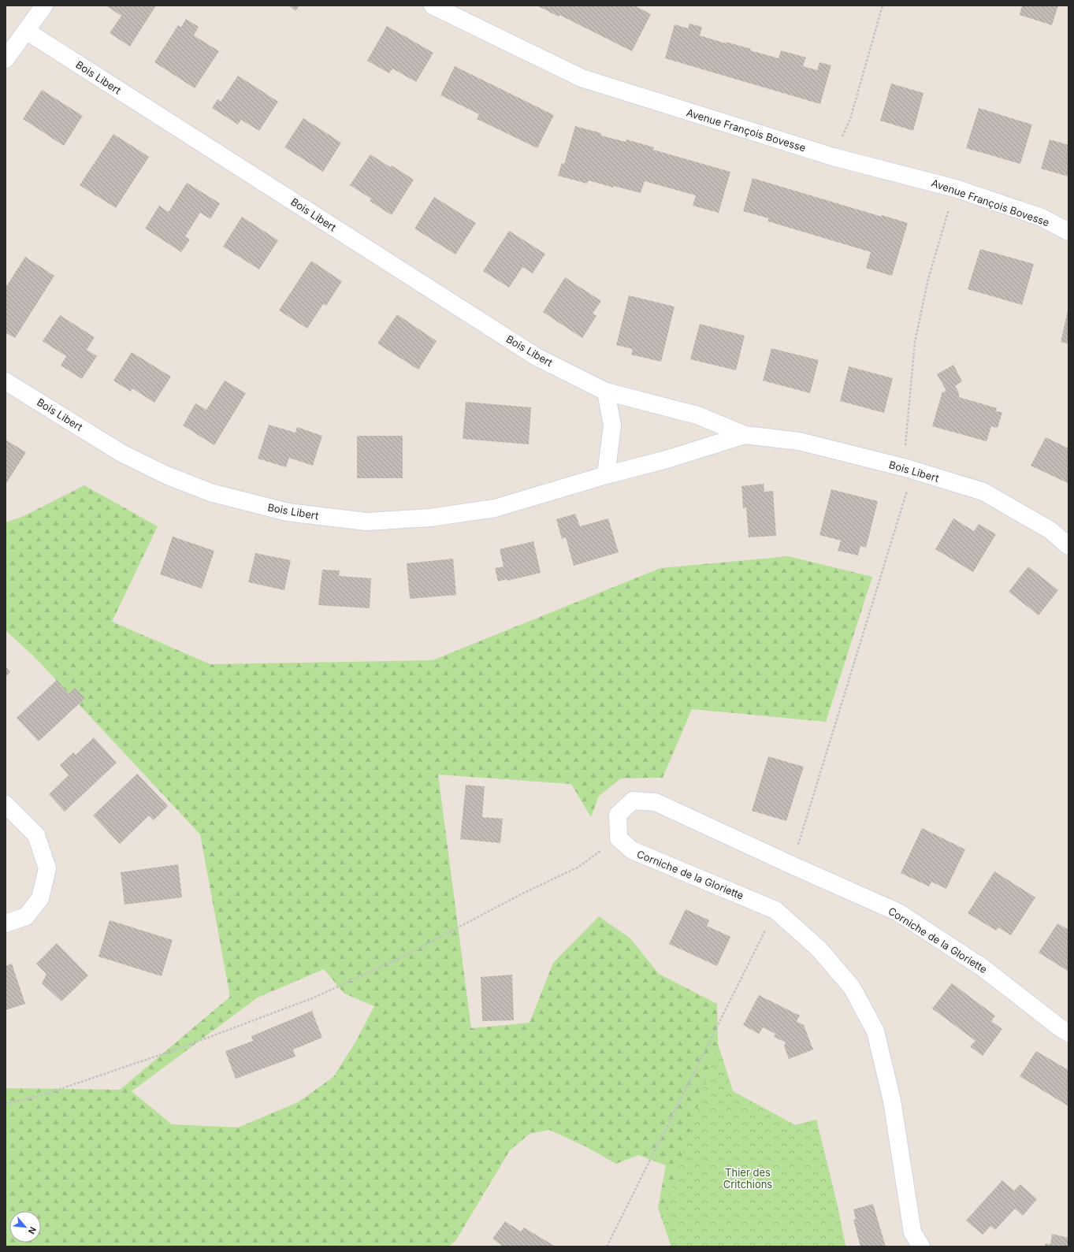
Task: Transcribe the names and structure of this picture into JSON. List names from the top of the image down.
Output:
{
  "streets": {
    "street": ["Bois Libert", "Avenue François Bovesse", "Corniche de la Gloriette"]
  },
  "parks": ["Thier des Critchions"],
  "north": "bottom right"
}
